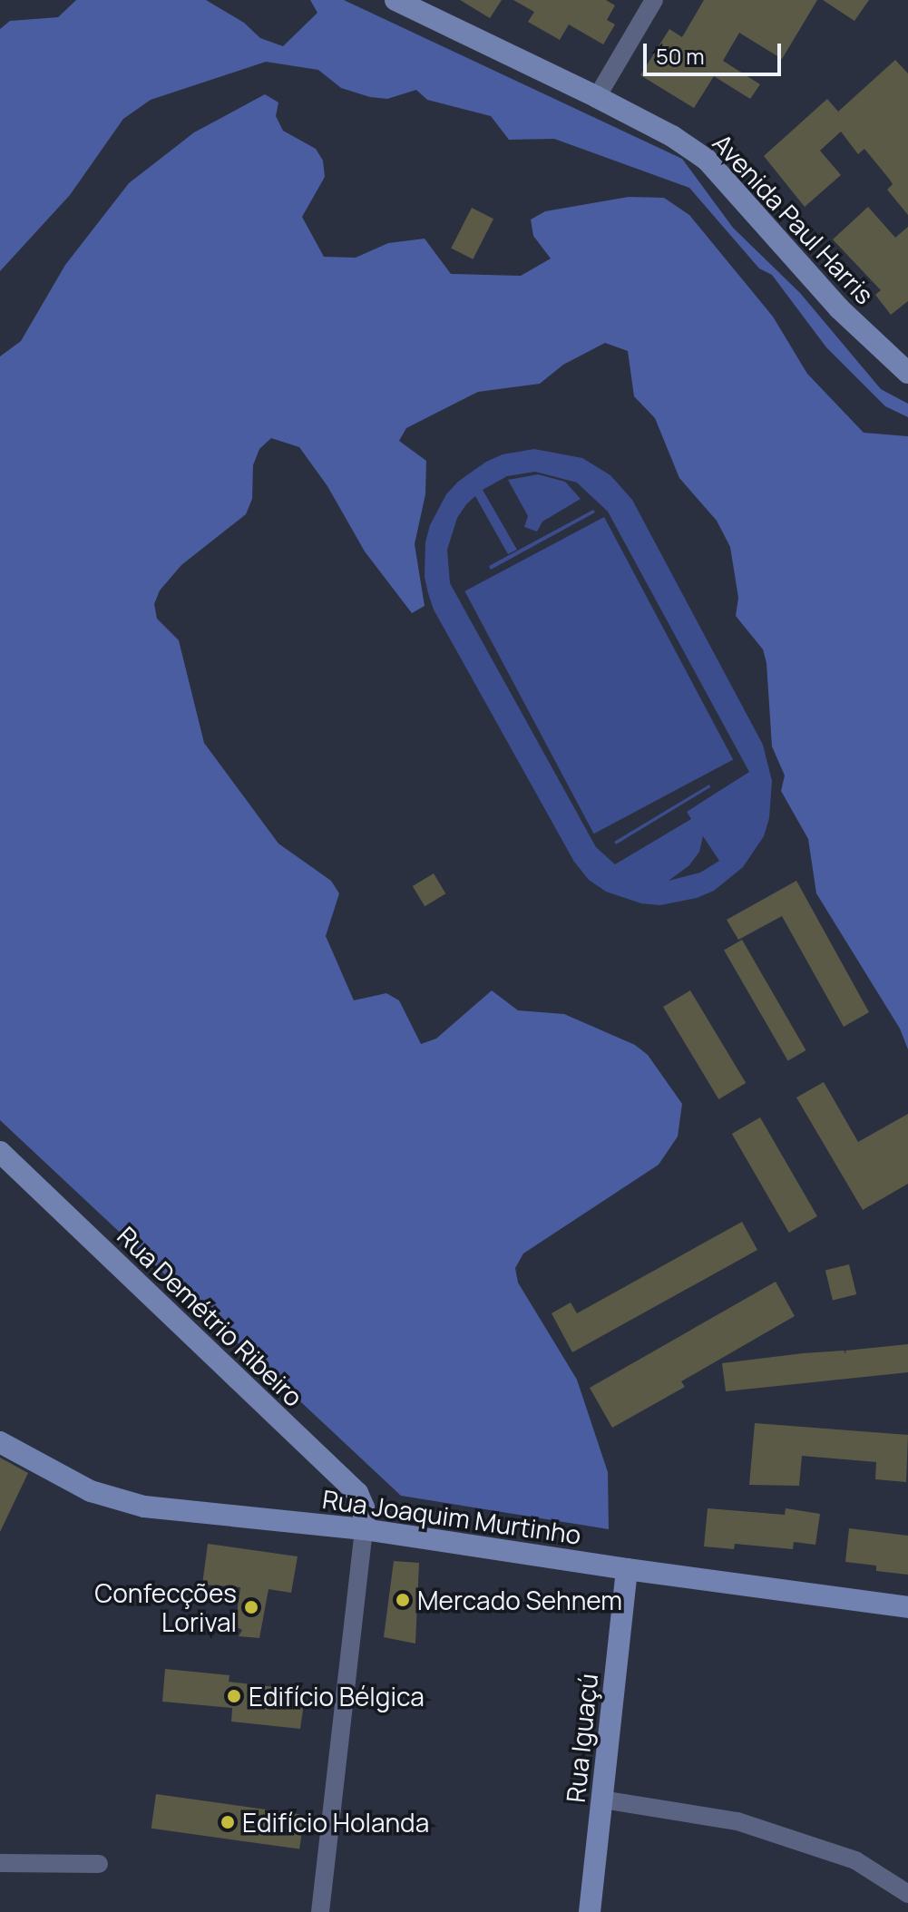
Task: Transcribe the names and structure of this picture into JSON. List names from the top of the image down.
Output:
{
  "streets": {
    "main road": [
      "Avenida Paul Harris",
      "Rua Demétrio Ribeiro",
      "Rua Joaquim Murtinho",
      "Rua Iguaçú"
    ]
  },
  "crossings": [
    ["Rua Demétrio Ribeiro", "Rua Joaquim Murtinho"],
    ["Rua Joaquim Murtinho", "Rua Iguaçú"]
  ],
  "places": [
    "Mercado Sehnem",
    "Confecções Lorival",
    "Edifício Bélgica",
    "Edifício Holanda"
  ],
  "scale_bar": "50 m"
}
